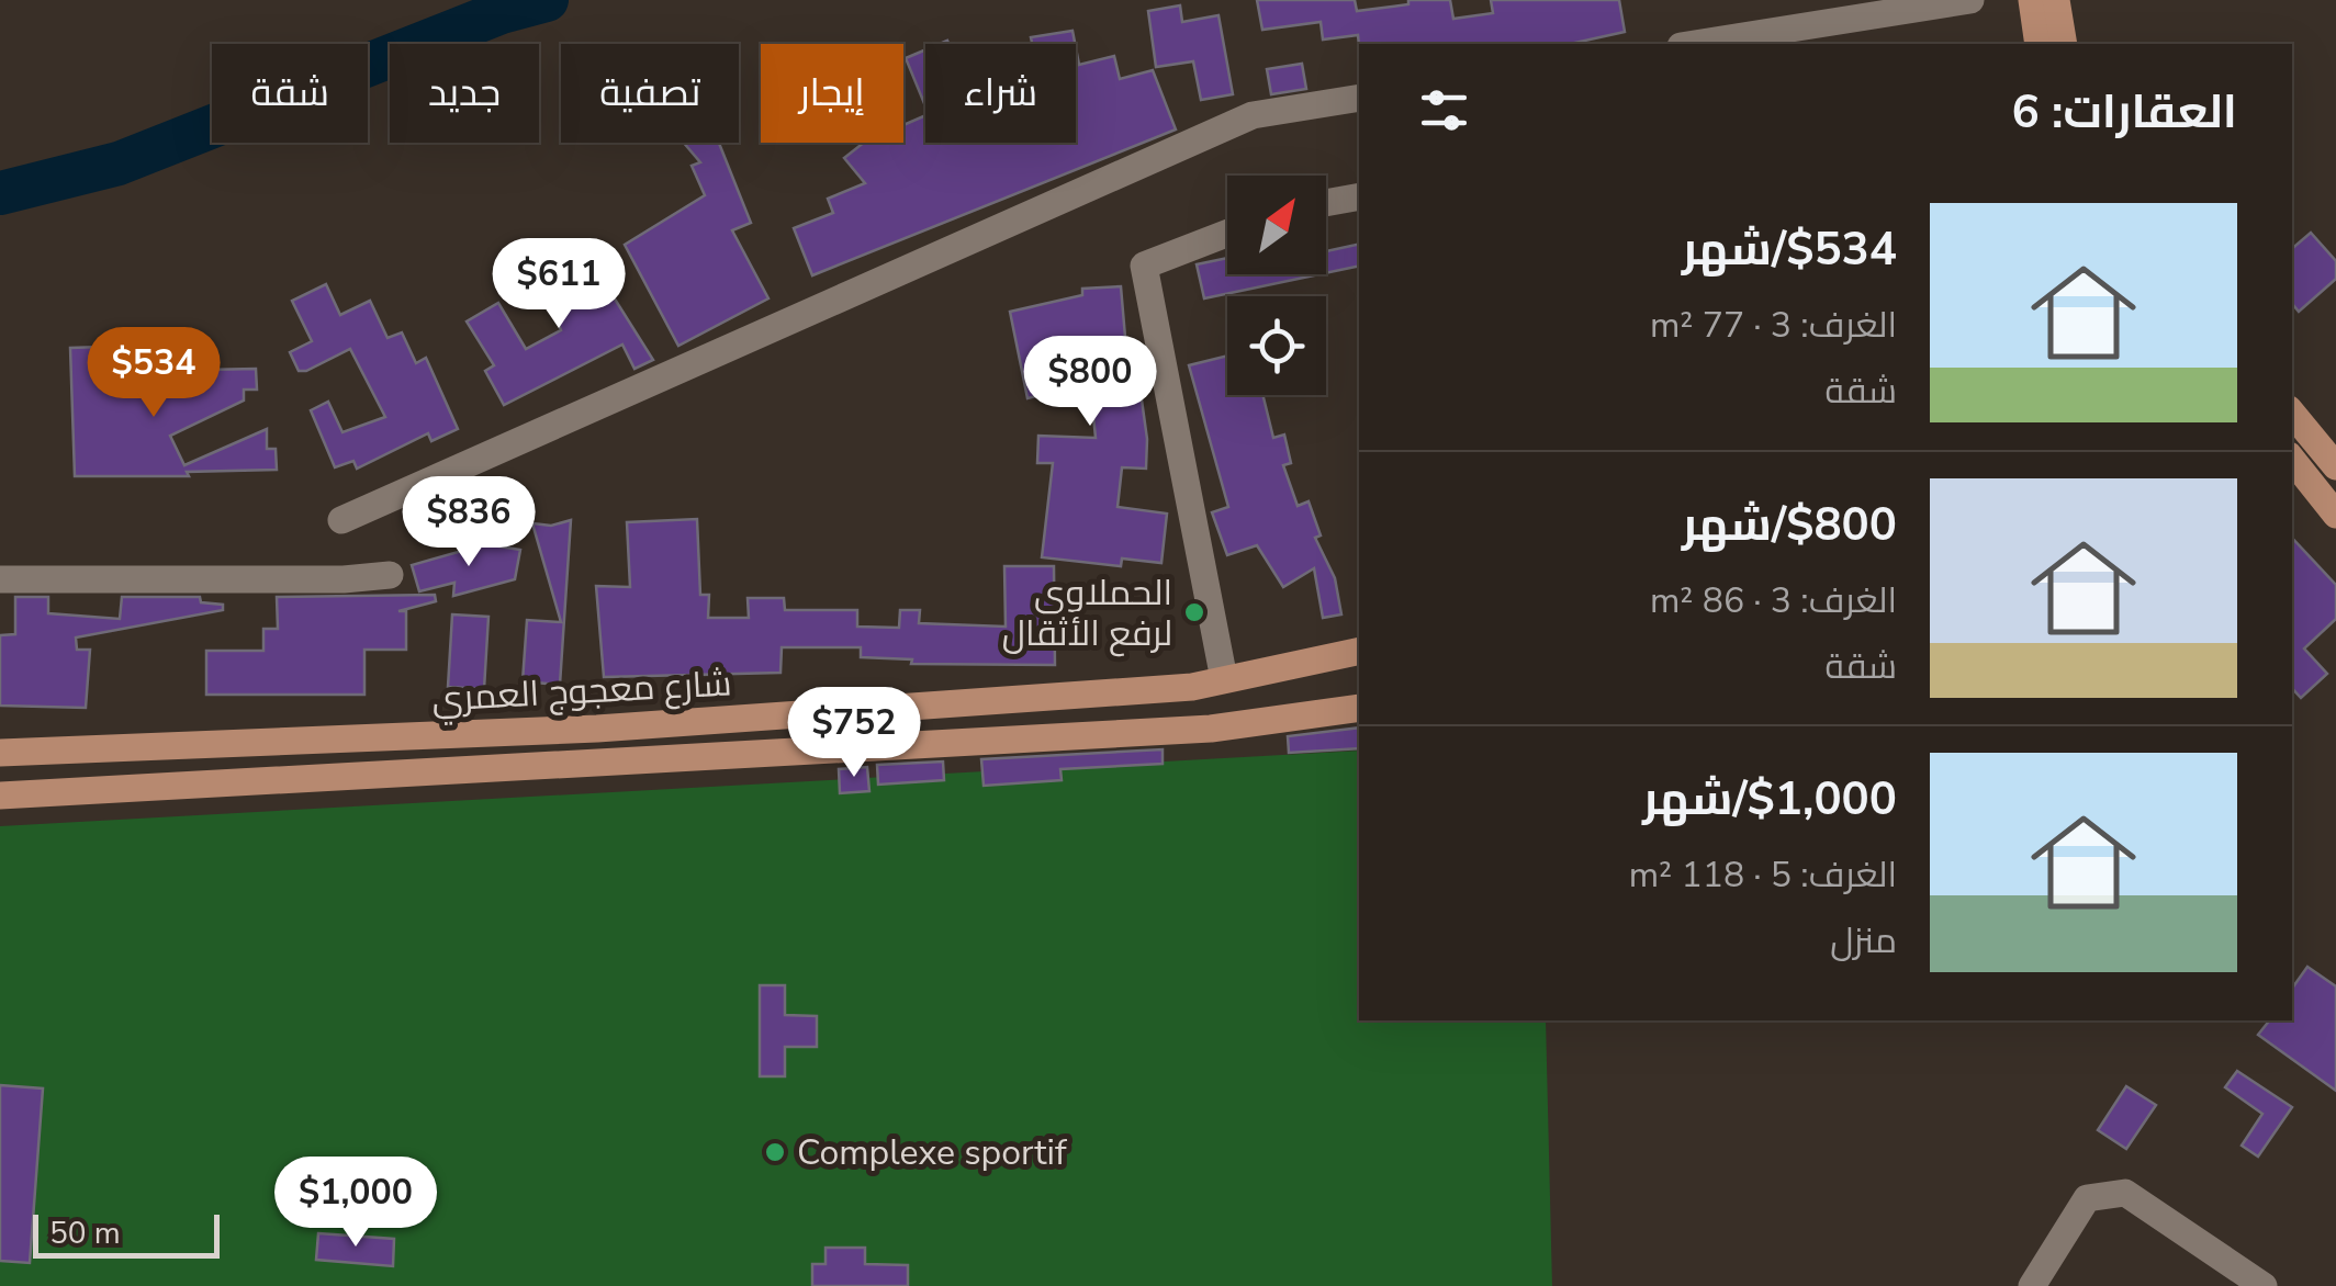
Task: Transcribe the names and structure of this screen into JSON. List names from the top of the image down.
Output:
{
  "streets": {
    "main road": ["شارع معجوج العمري"]
  },
  "places": ["الحملاوي لرفع الأثقال", "Complexe sportif"],
  "scale_bar": "50 m",
  "north": "top right",
  "page": {
    "chip": [
      "شراء",
      "إيجار",
      "تصفية",
      "جديد",
      "شقة"
    ],
    "heading": "العقارات: 6",
    "list": [
      {
        "name": "$534/شهر",
        "note": "الغرف: 3 · 77 m² · شقة"
      },
      {
        "name": "$800/شهر",
        "note": "الغرف: 3 · 86 m² · شقة"
      },
      {
        "name": "$1,000/شهر",
        "note": "الغرف: 5 · 118 m² · منزل"
      }
    ],
    "price": [
      "$611",
      "$534",
      "$800",
      "$836",
      "$752",
      "$1,000"
    ],
    "scale": "50 m"
  }
}
